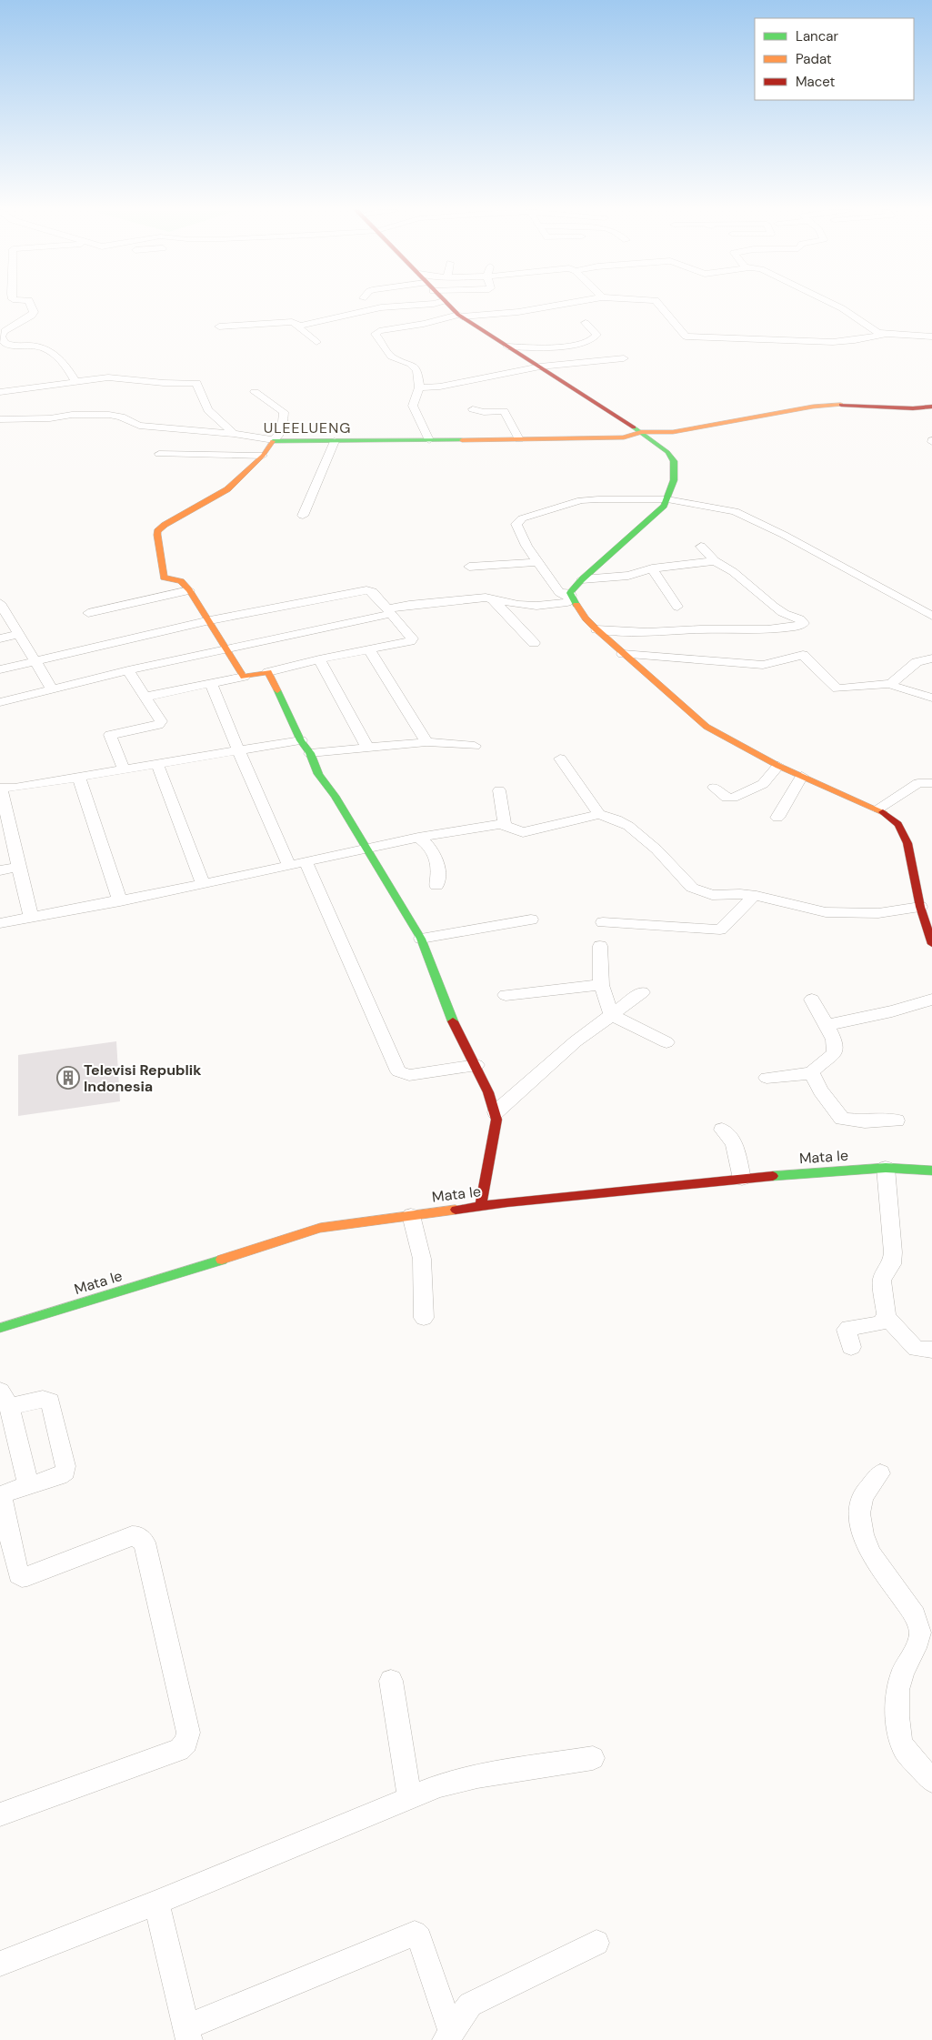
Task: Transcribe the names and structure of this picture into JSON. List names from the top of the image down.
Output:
{
  "streets": {
    "street": ["Mata Ie"]
  },
  "districts": ["ULEELUENG"],
  "places": {
    "building": ["Televisi Republik Indonesia"]
  },
  "legend": ["Lancar", "Padat", "Macet"]
}
